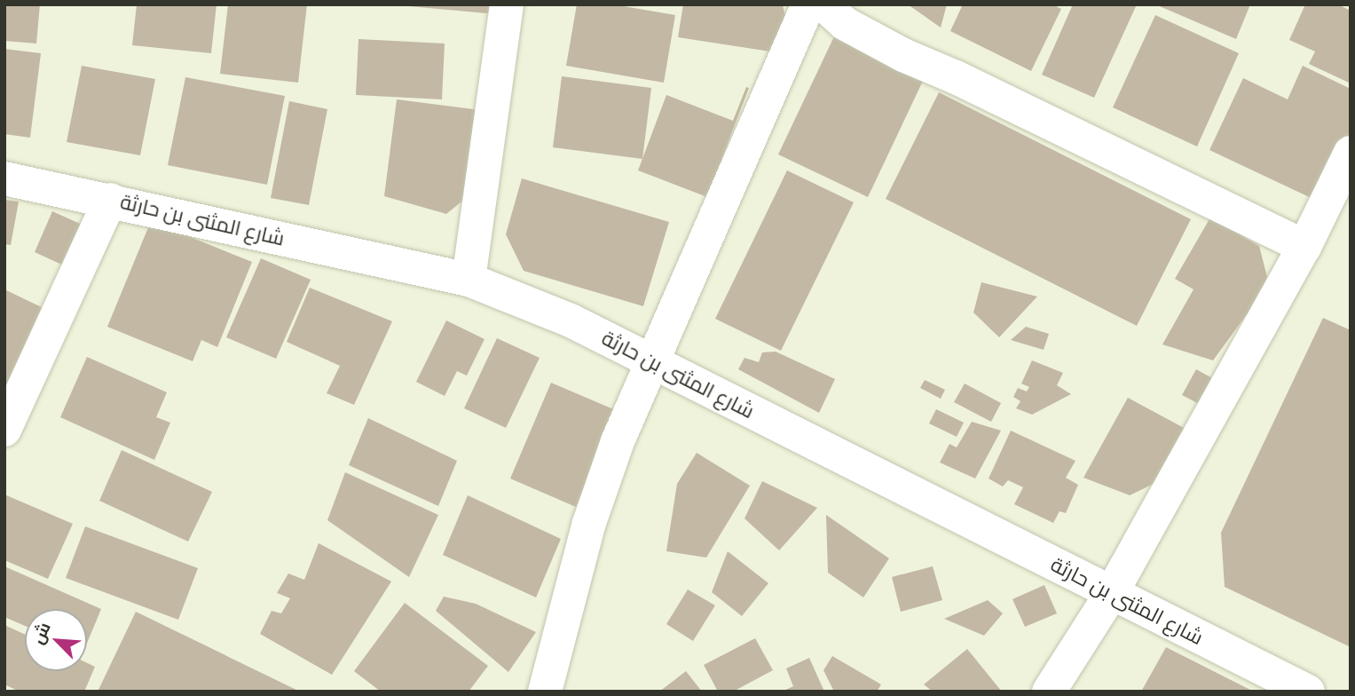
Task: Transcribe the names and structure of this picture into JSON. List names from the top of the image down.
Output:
{
  "streets": {
    "street": ["شارع المثنى بن حارثة"]
  },
  "north": "top left"
}
